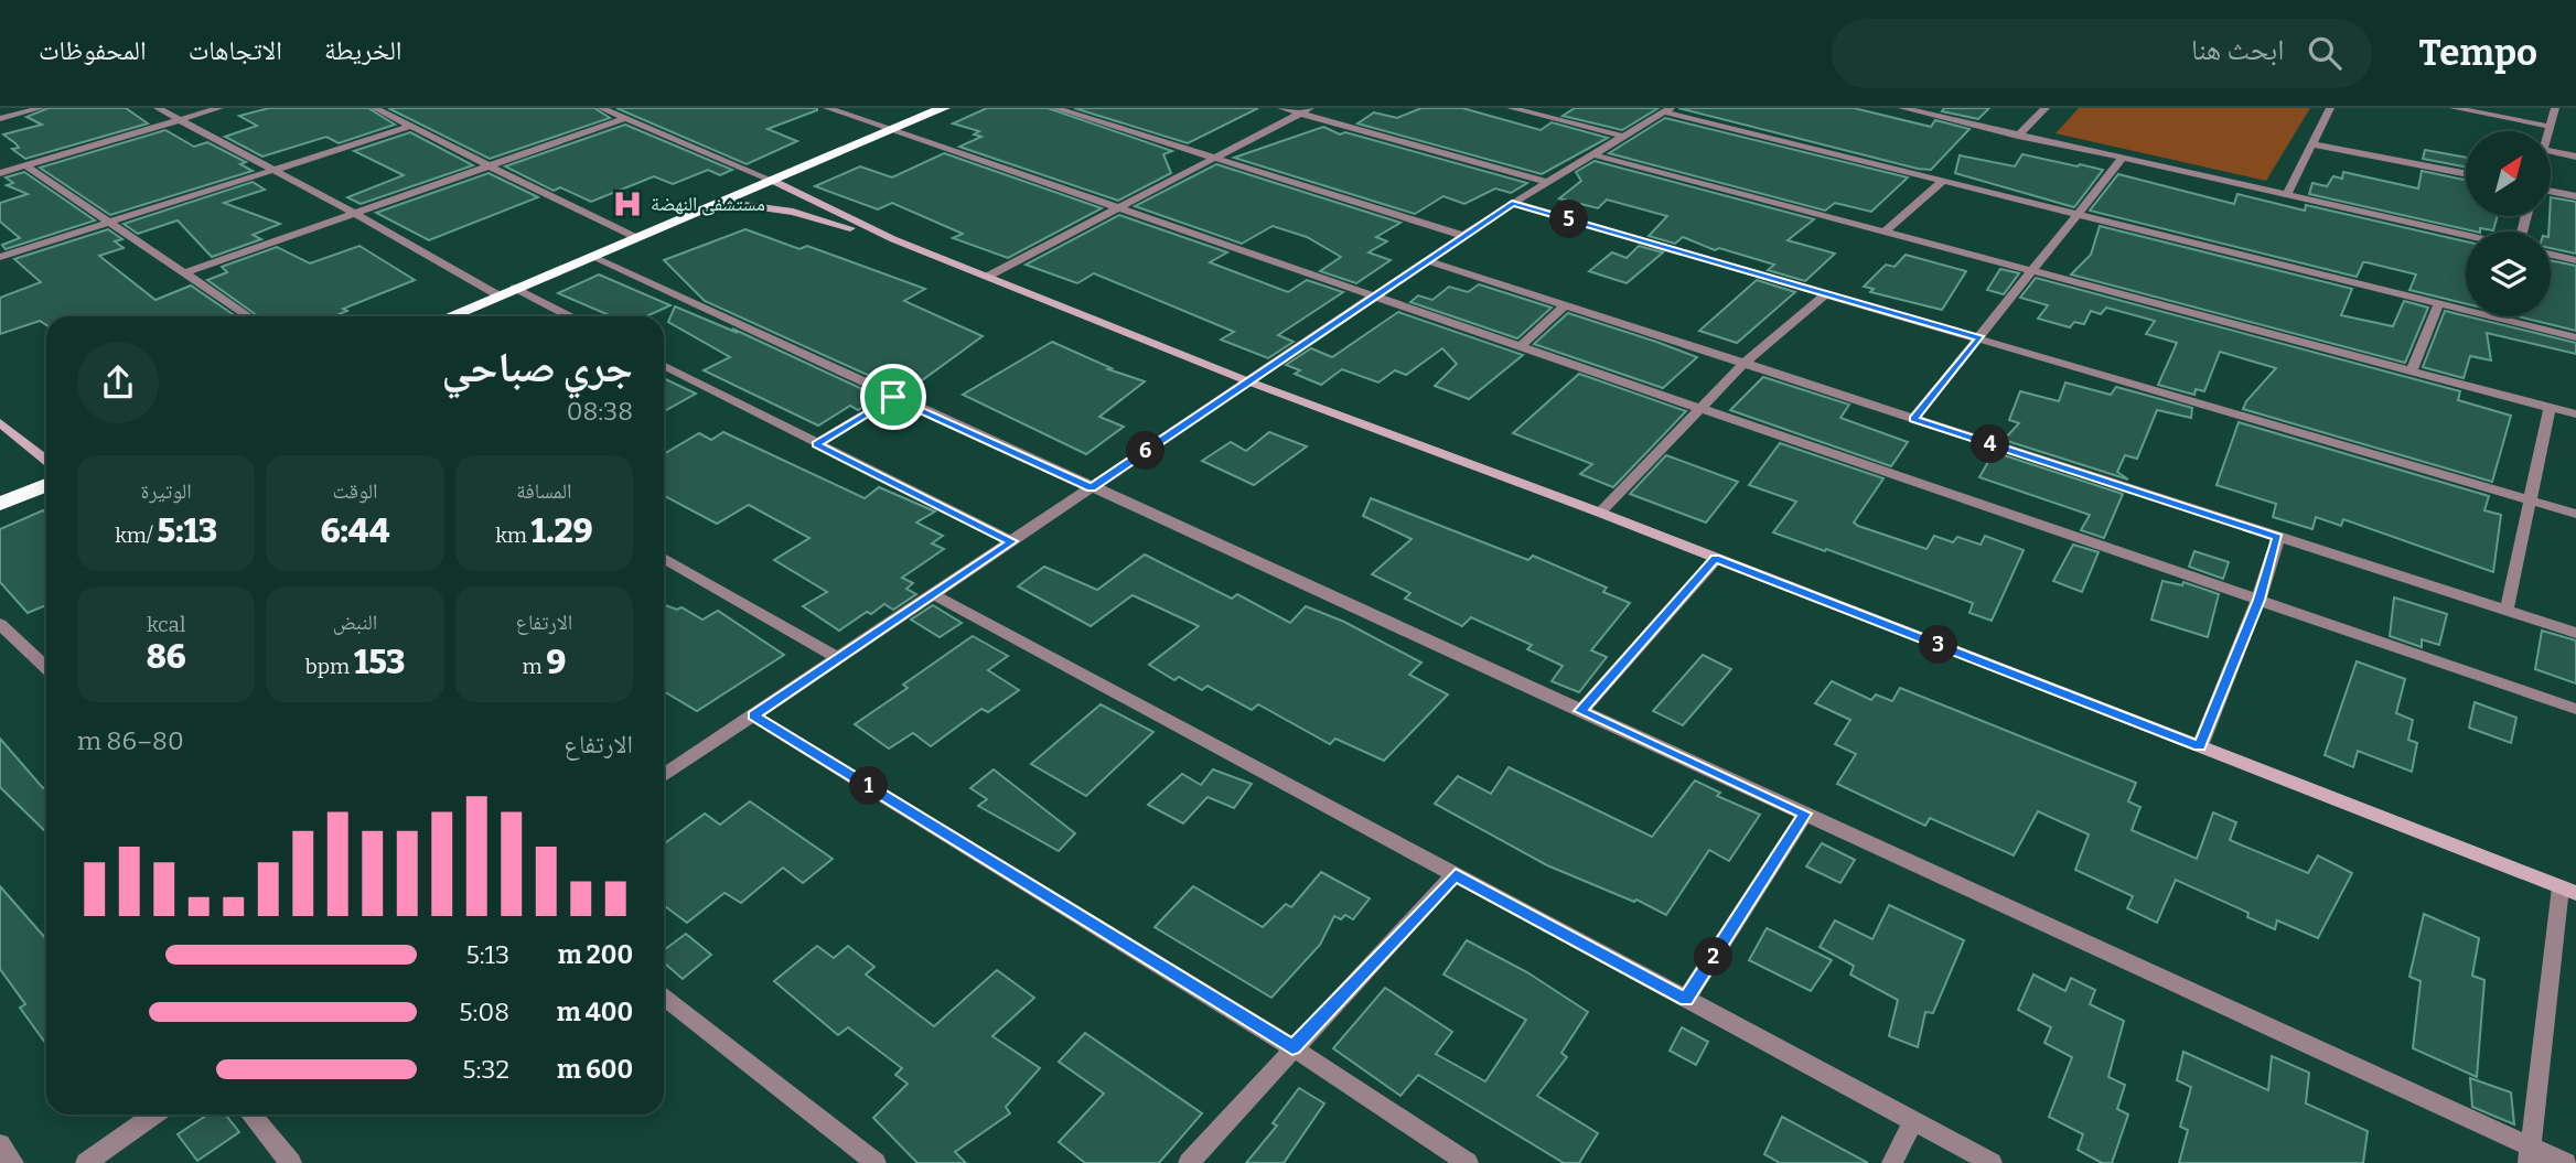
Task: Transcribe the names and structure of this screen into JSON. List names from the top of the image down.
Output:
{
  "places": {
    "hospital": ["مستشفى النهضة"]
  },
  "north": "top right",
  "page": {
    "header": "Tempo",
    "search": "ابحث هنا",
    "nav": ["الخريطة", "الاتجاهات", "المحفوظات"],
    "pins": [
      "5",
      "4",
      "6",
      "3",
      "1",
      "2"
    ],
    "heading": ["جري صباحي", "08:38"],
    "stats": [
      ["المسافة", "1.29 km"],
      ["الوقت", "6:44"],
      ["الوتيرة", "5:13 /km"],
      ["الارتفاع", "9 m"],
      ["النبض", "153 bpm"],
      ["kcal", "86"]
    ],
    "chart": ["الارتفاع", "80–86 m"],
    "list": [
      {
        "name": "200 m",
        "note": "5:13"
      },
      {
        "name": "400 m",
        "note": "5:08"
      },
      {
        "name": "600 m",
        "note": "5:32"
      }
    ]
  }
}
